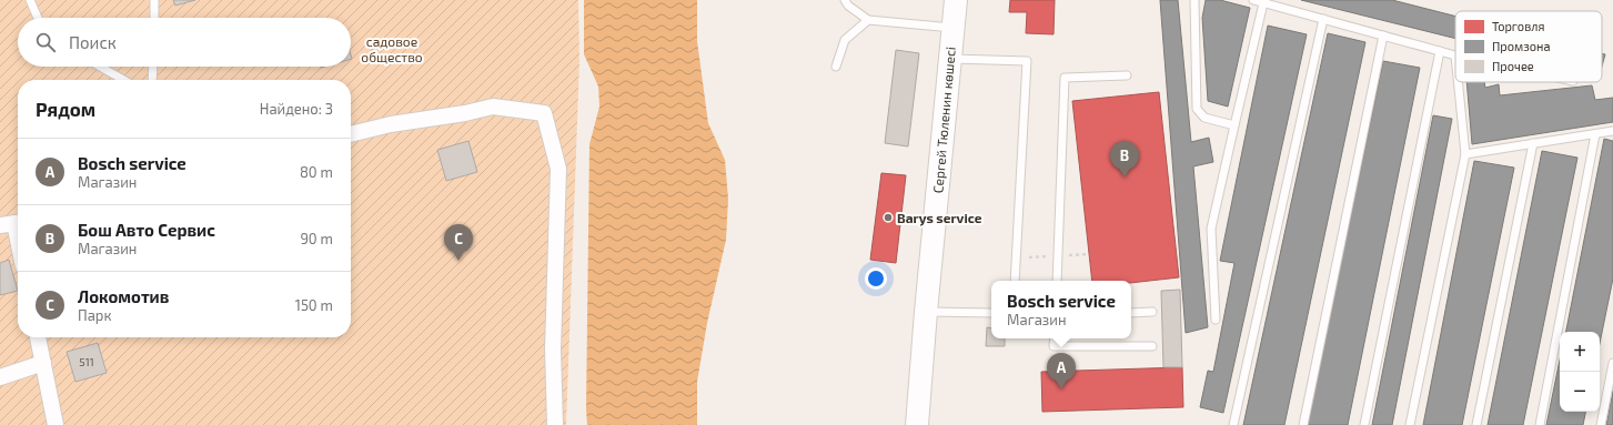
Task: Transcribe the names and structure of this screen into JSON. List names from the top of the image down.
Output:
{
  "streets": {
    "main road": ["Сергей Тюленин көшесі"]
  },
  "parks": ["садовое общество"],
  "places": ["Barys service"],
  "house_numbers": ["511"],
  "legend": ["Торговля", "Промзона", "Прочее"],
  "page": {
    "search": "Поиск",
    "heading": ["Рядом", "Найдено: 3"],
    "list": [
      {
        "mark": "A",
        "name": "Bosch service",
        "note": "Магазин",
        "value": "80 m"
      },
      {
        "mark": "B",
        "name": "Бош Авто Сервис",
        "note": "Магазин",
        "value": "90 m"
      },
      {
        "mark": "C",
        "name": "Локомотив",
        "note": "Парк",
        "value": "150 m"
      }
    ],
    "pins": ["B", "C", "A"],
    "popup": ["Bosch service", "Магазин"],
    "map_buttons": ["+", "−"]
  }
}
